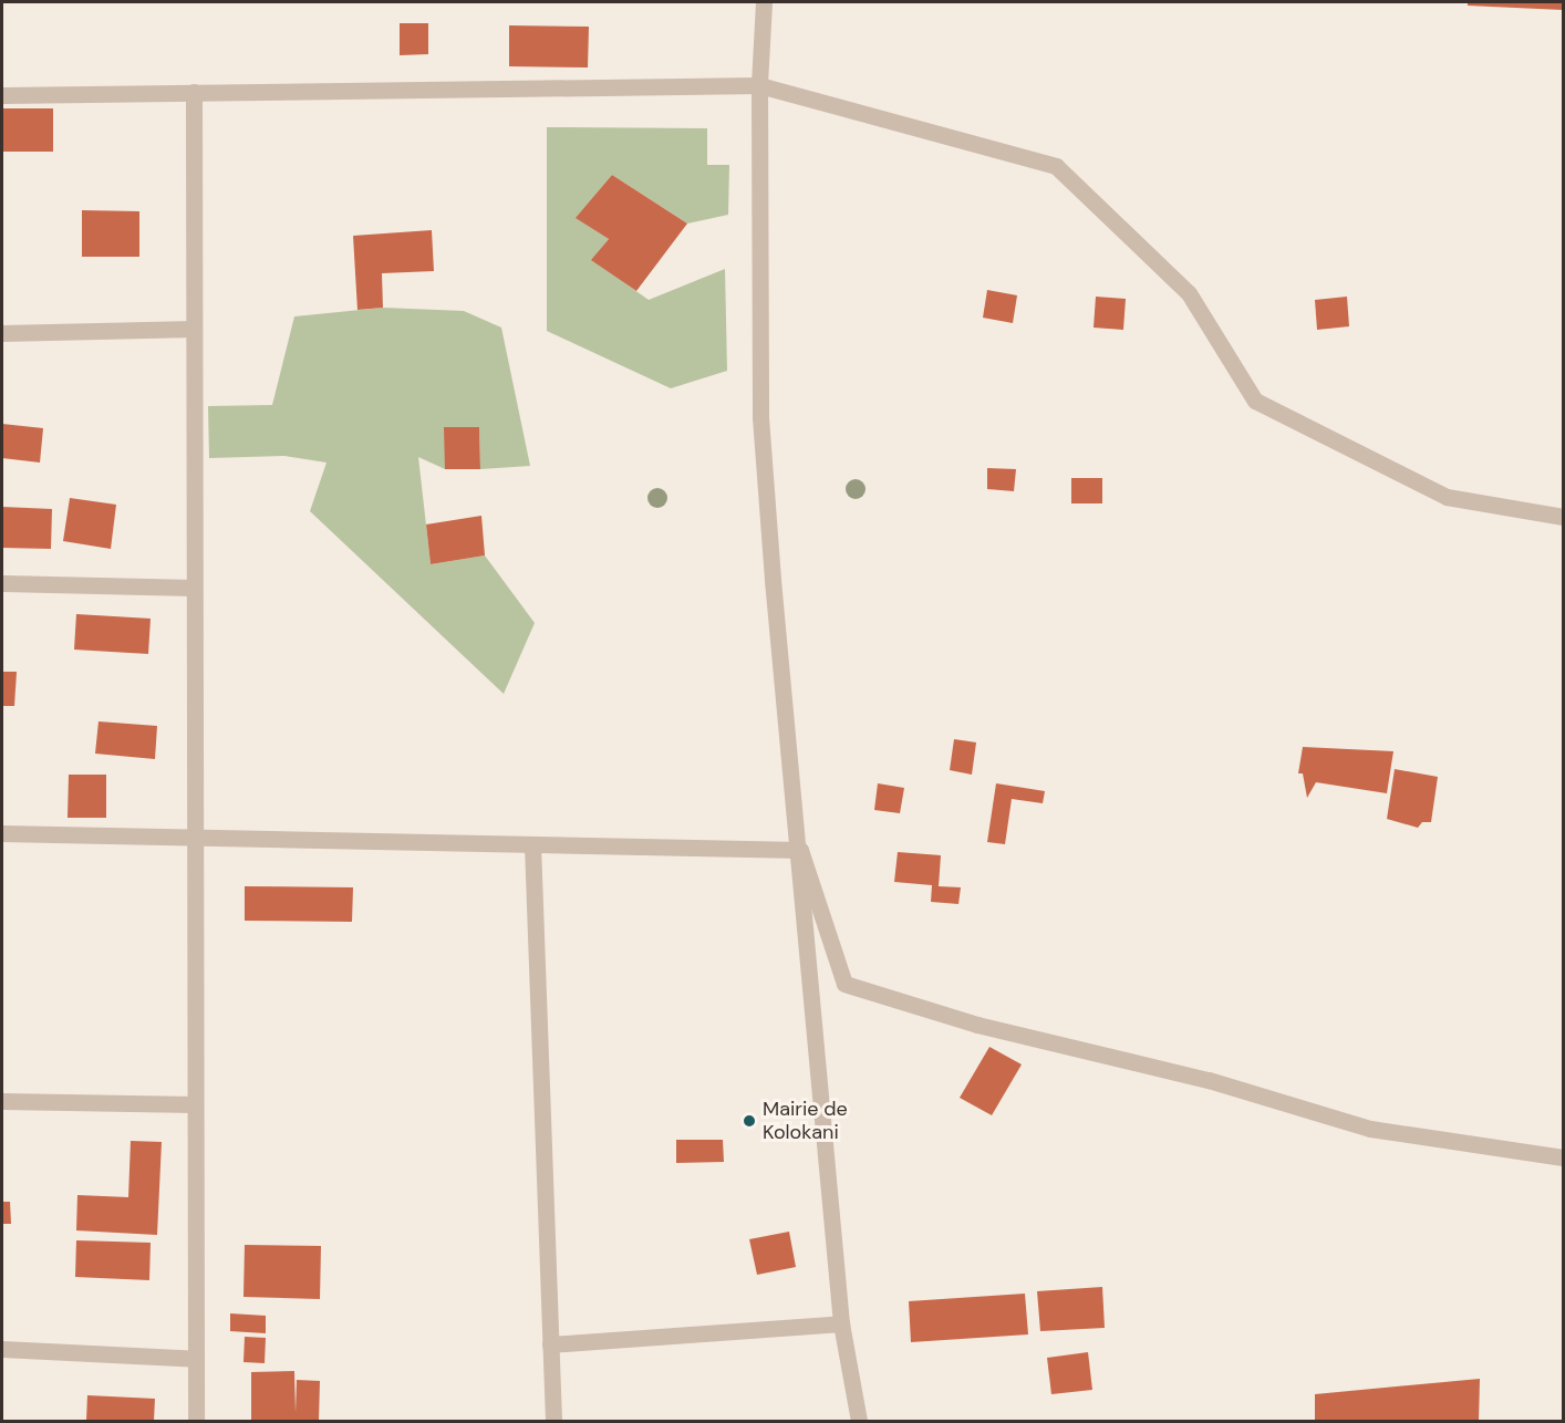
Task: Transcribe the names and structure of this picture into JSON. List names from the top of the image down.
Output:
{
  "places": ["Mairie de Kolokani"]
}
